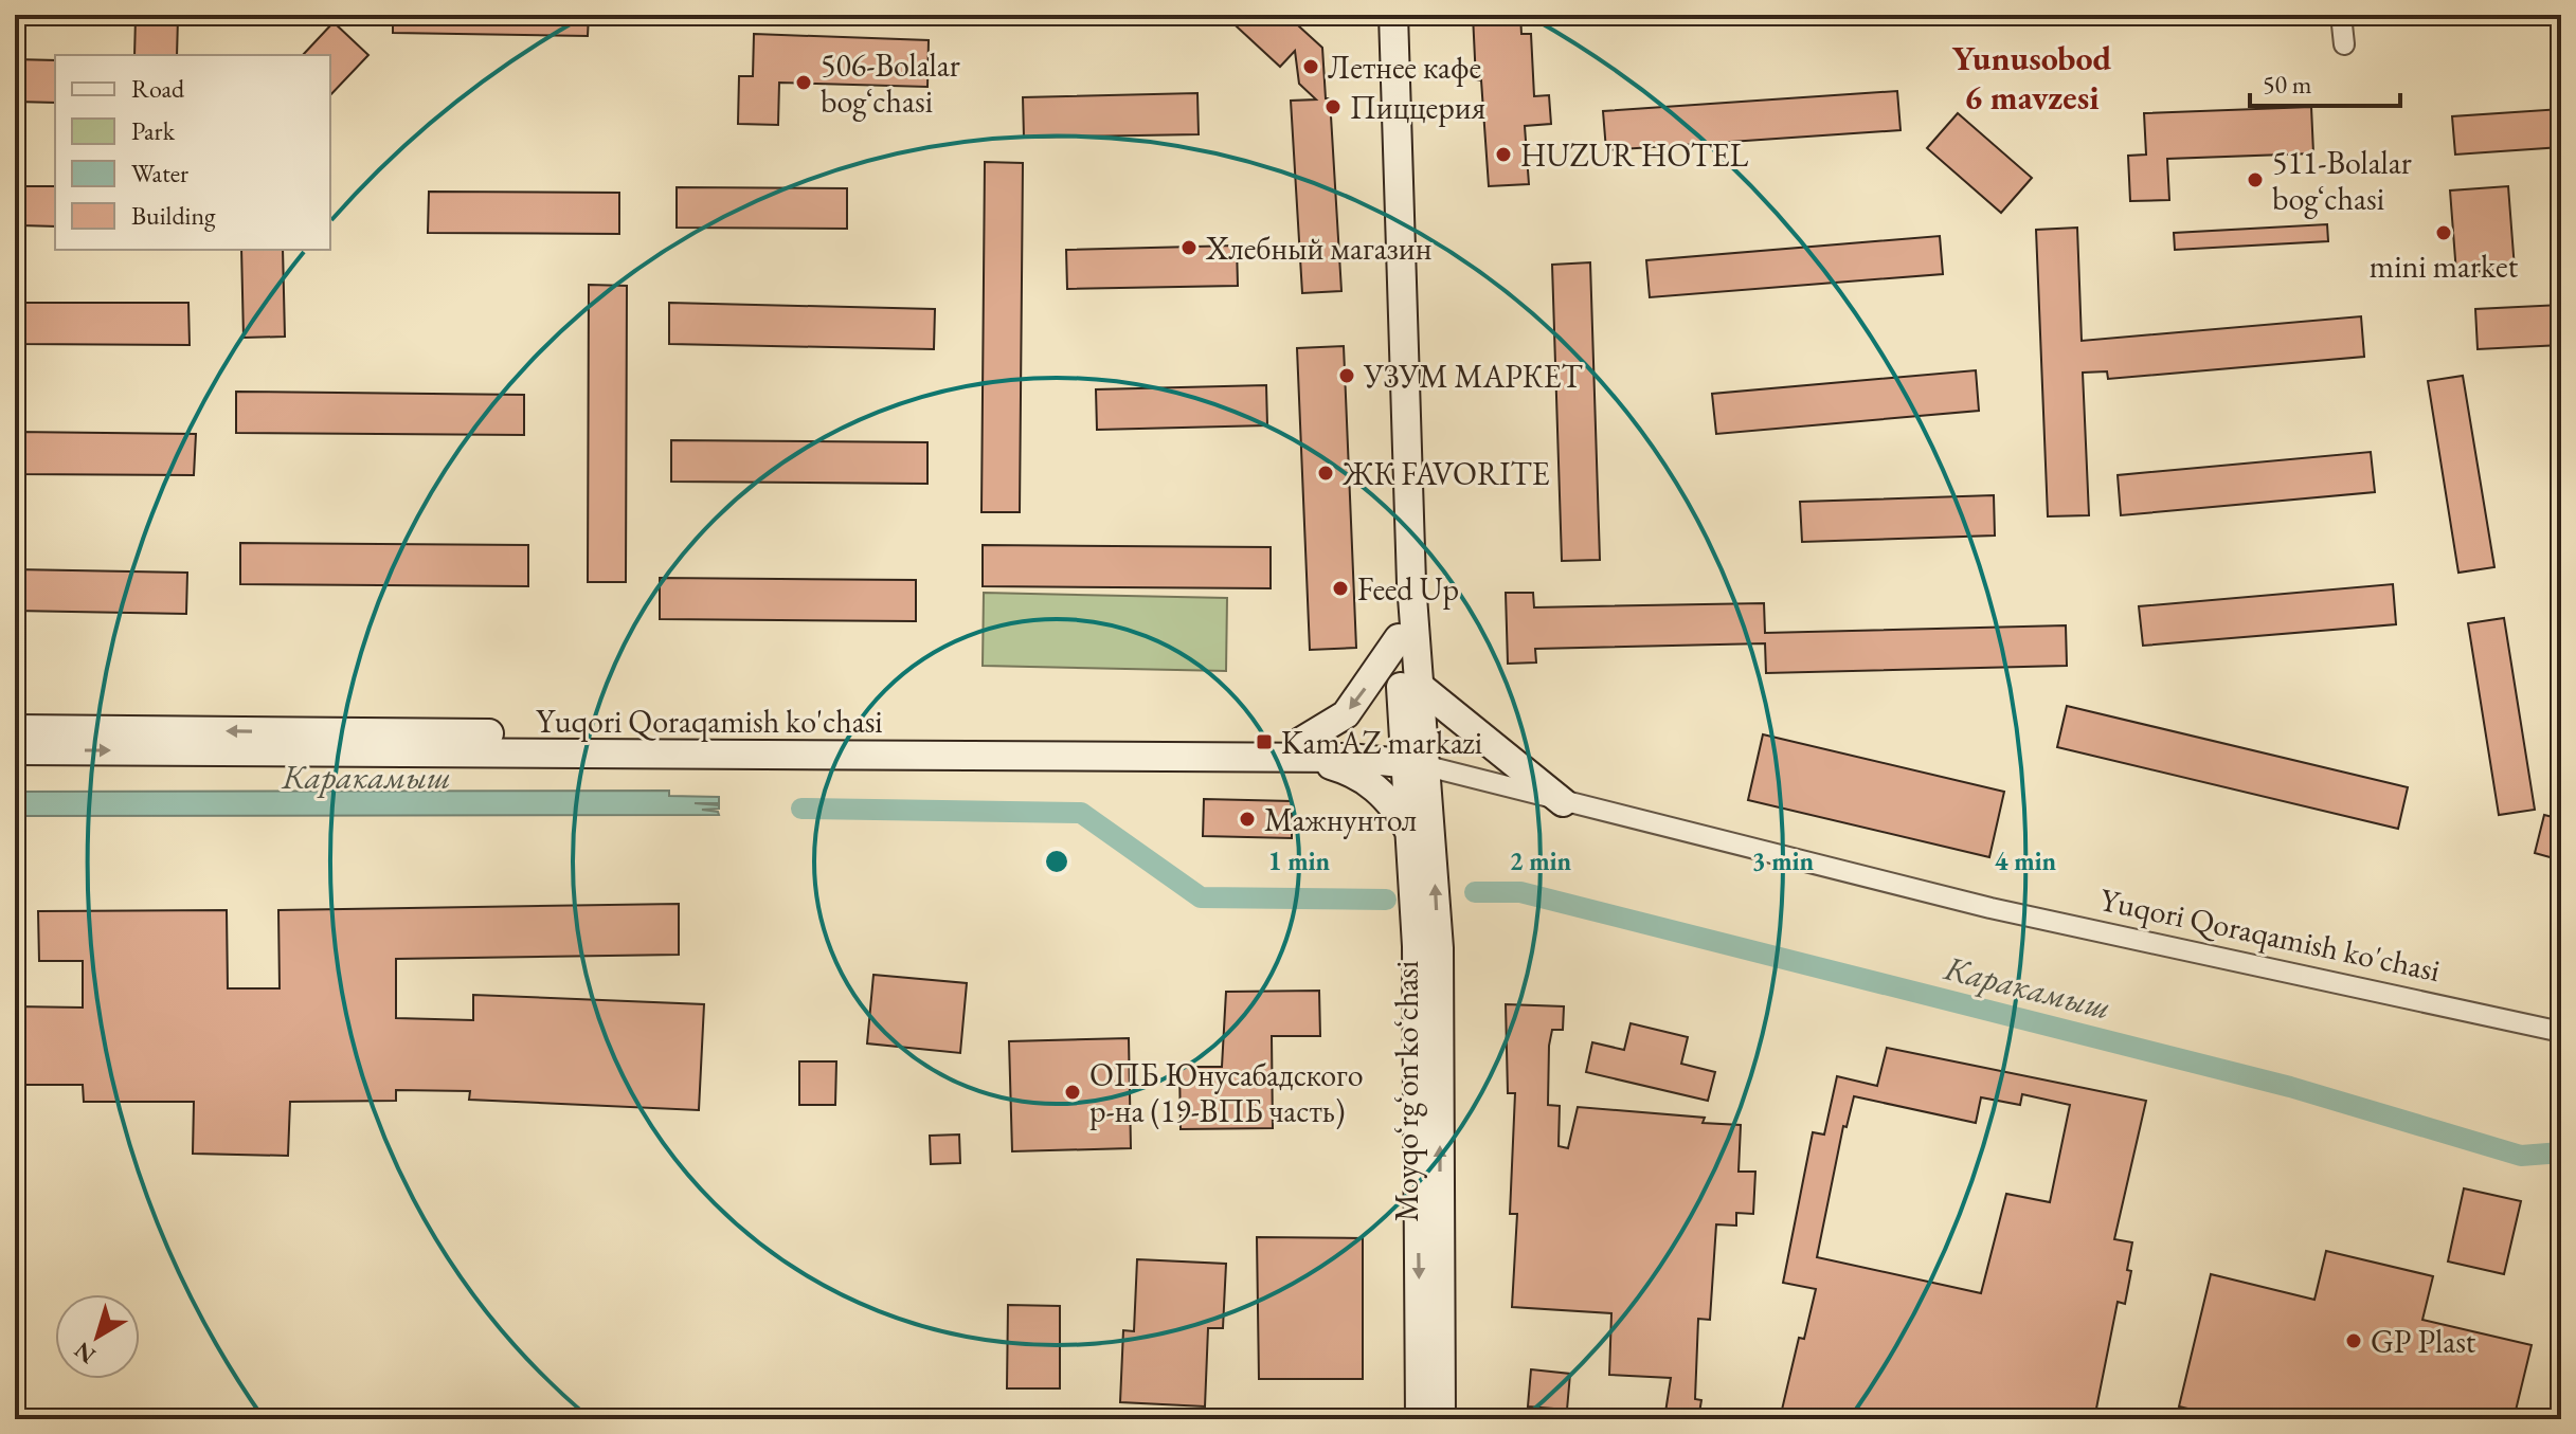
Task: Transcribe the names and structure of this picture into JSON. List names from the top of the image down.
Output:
{
  "streets": {
    "main road": ["Yuqori Qoraqamish ko'chasi", "Moyqoʻrgʻon koʻchasi"]
  },
  "crossings": [
    ["Yuqori Qoraqamish ko'chasi", "Moyqoʻrgʻon koʻchasi"]
  ],
  "districts": ["Yunusobod 6 mavzesi"],
  "water": ["Каракамыш"],
  "places": {
    "other": [
      "Летнее кафе",
      "506-Bolalar bogʻchasi",
      "Пиццерия",
      "HUZUR HOTEL",
      "511-Bolalar bogʻchasi",
      "mini market",
      "Хлебный магазин",
      "УЗУМ МАРКЕТ",
      "ЖК FAVORITE",
      "Feed Up",
      "Мажнунтол",
      "ОПБ Юнусабадского р-на (19-ВПБ часть)",
      "GP Plast"
    ],
    "transit": ["KamAZ markazi"]
  },
  "legend": [
    "Road",
    "Park",
    "Water",
    "Building"
  ],
  "scale_bar": "50 m",
  "north": "bottom left",
  "rings": [
    "1 min",
    "2 min",
    "3 min",
    "4 min"
  ]
}
